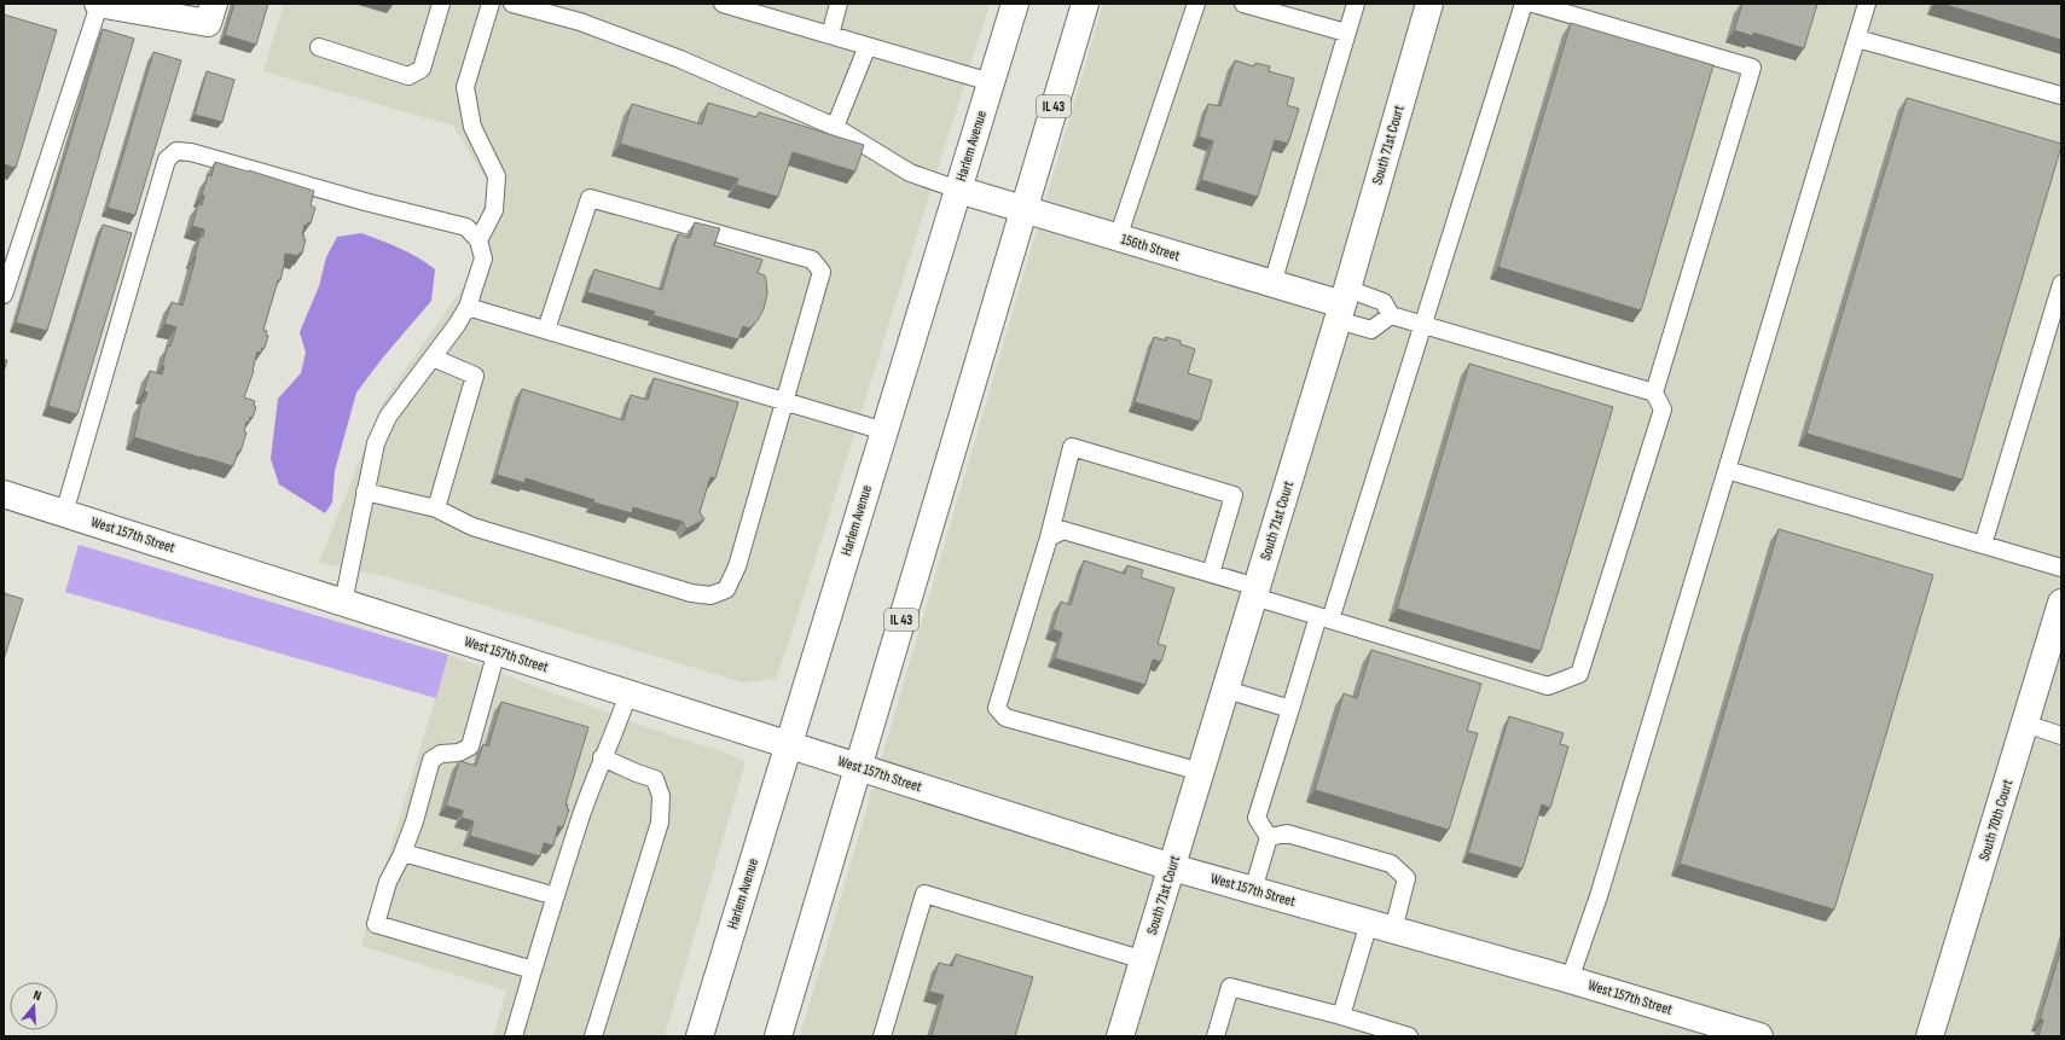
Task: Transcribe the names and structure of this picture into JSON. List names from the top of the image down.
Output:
{
  "streets": {
    "street": [
      "IL 43",
      "South 71st Court",
      "Harlem Avenue",
      "156th Street",
      "West 157th Street",
      "South 70th Court"
    ]
  },
  "crossings": [
    ["IL 43", "156th Street"],
    ["IL 43", "West 157th Street"],
    ["South 71st Court", "156th Street"],
    ["South 71st Court", "West 157th Street"],
    ["Harlem Avenue", "156th Street"],
    ["Harlem Avenue", "West 157th Street"]
  ],
  "north": "top"
}
